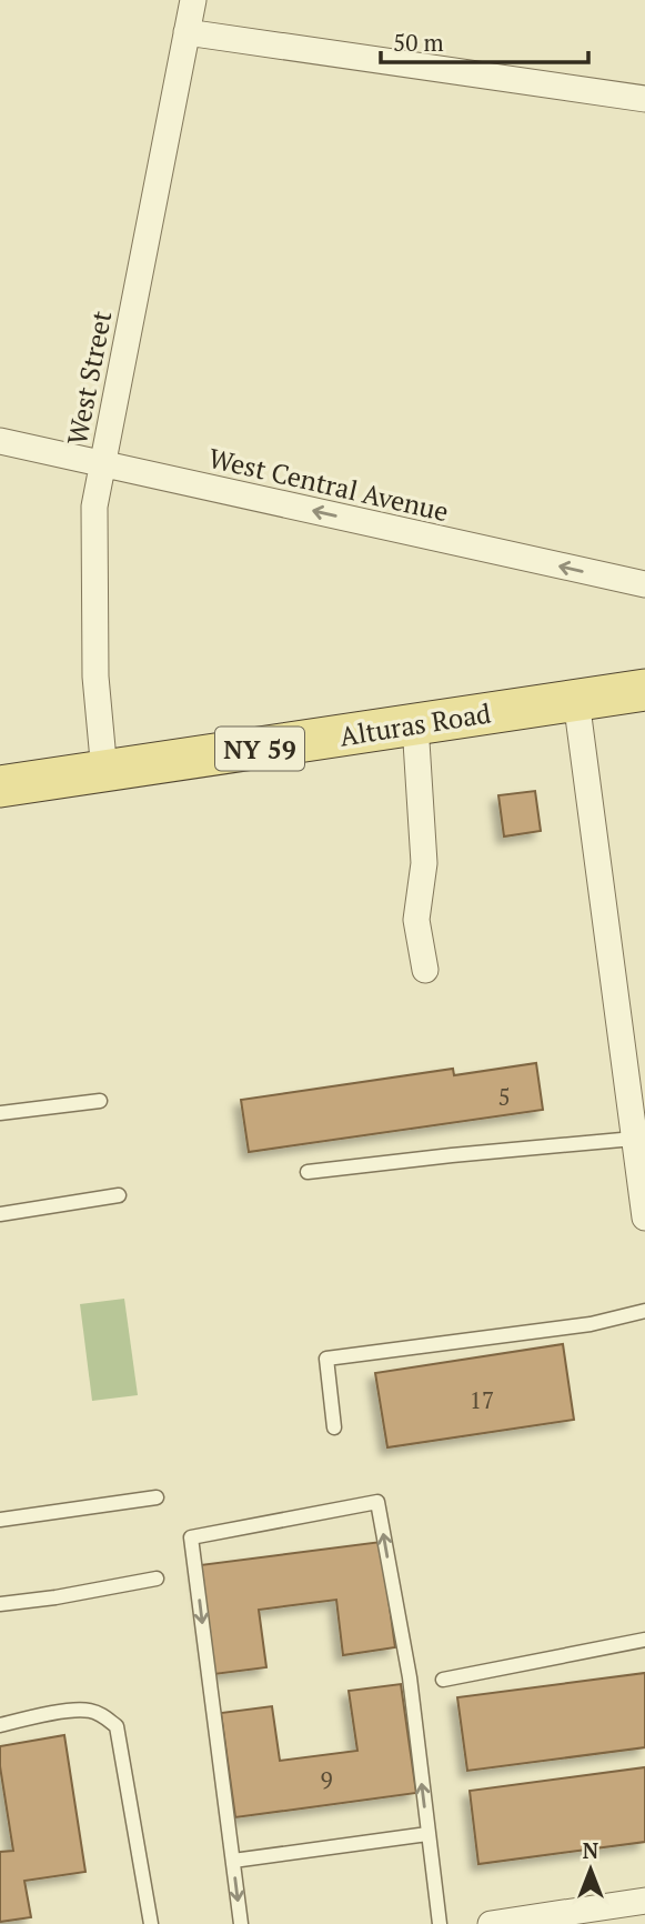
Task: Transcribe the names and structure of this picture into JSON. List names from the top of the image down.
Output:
{
  "streets": {
    "main road": ["Alturas Road", "NY 59"],
    "street": ["West Street", "West Central Avenue"]
  },
  "crossings": [
    ["West Street", "West Central Avenue"],
    ["West Street", "Alturas Road"]
  ],
  "one_way": ["West Central Avenue"],
  "house_numbers": ["5", "17", "9"],
  "scale_bar": "50 m",
  "north": "top"
}
